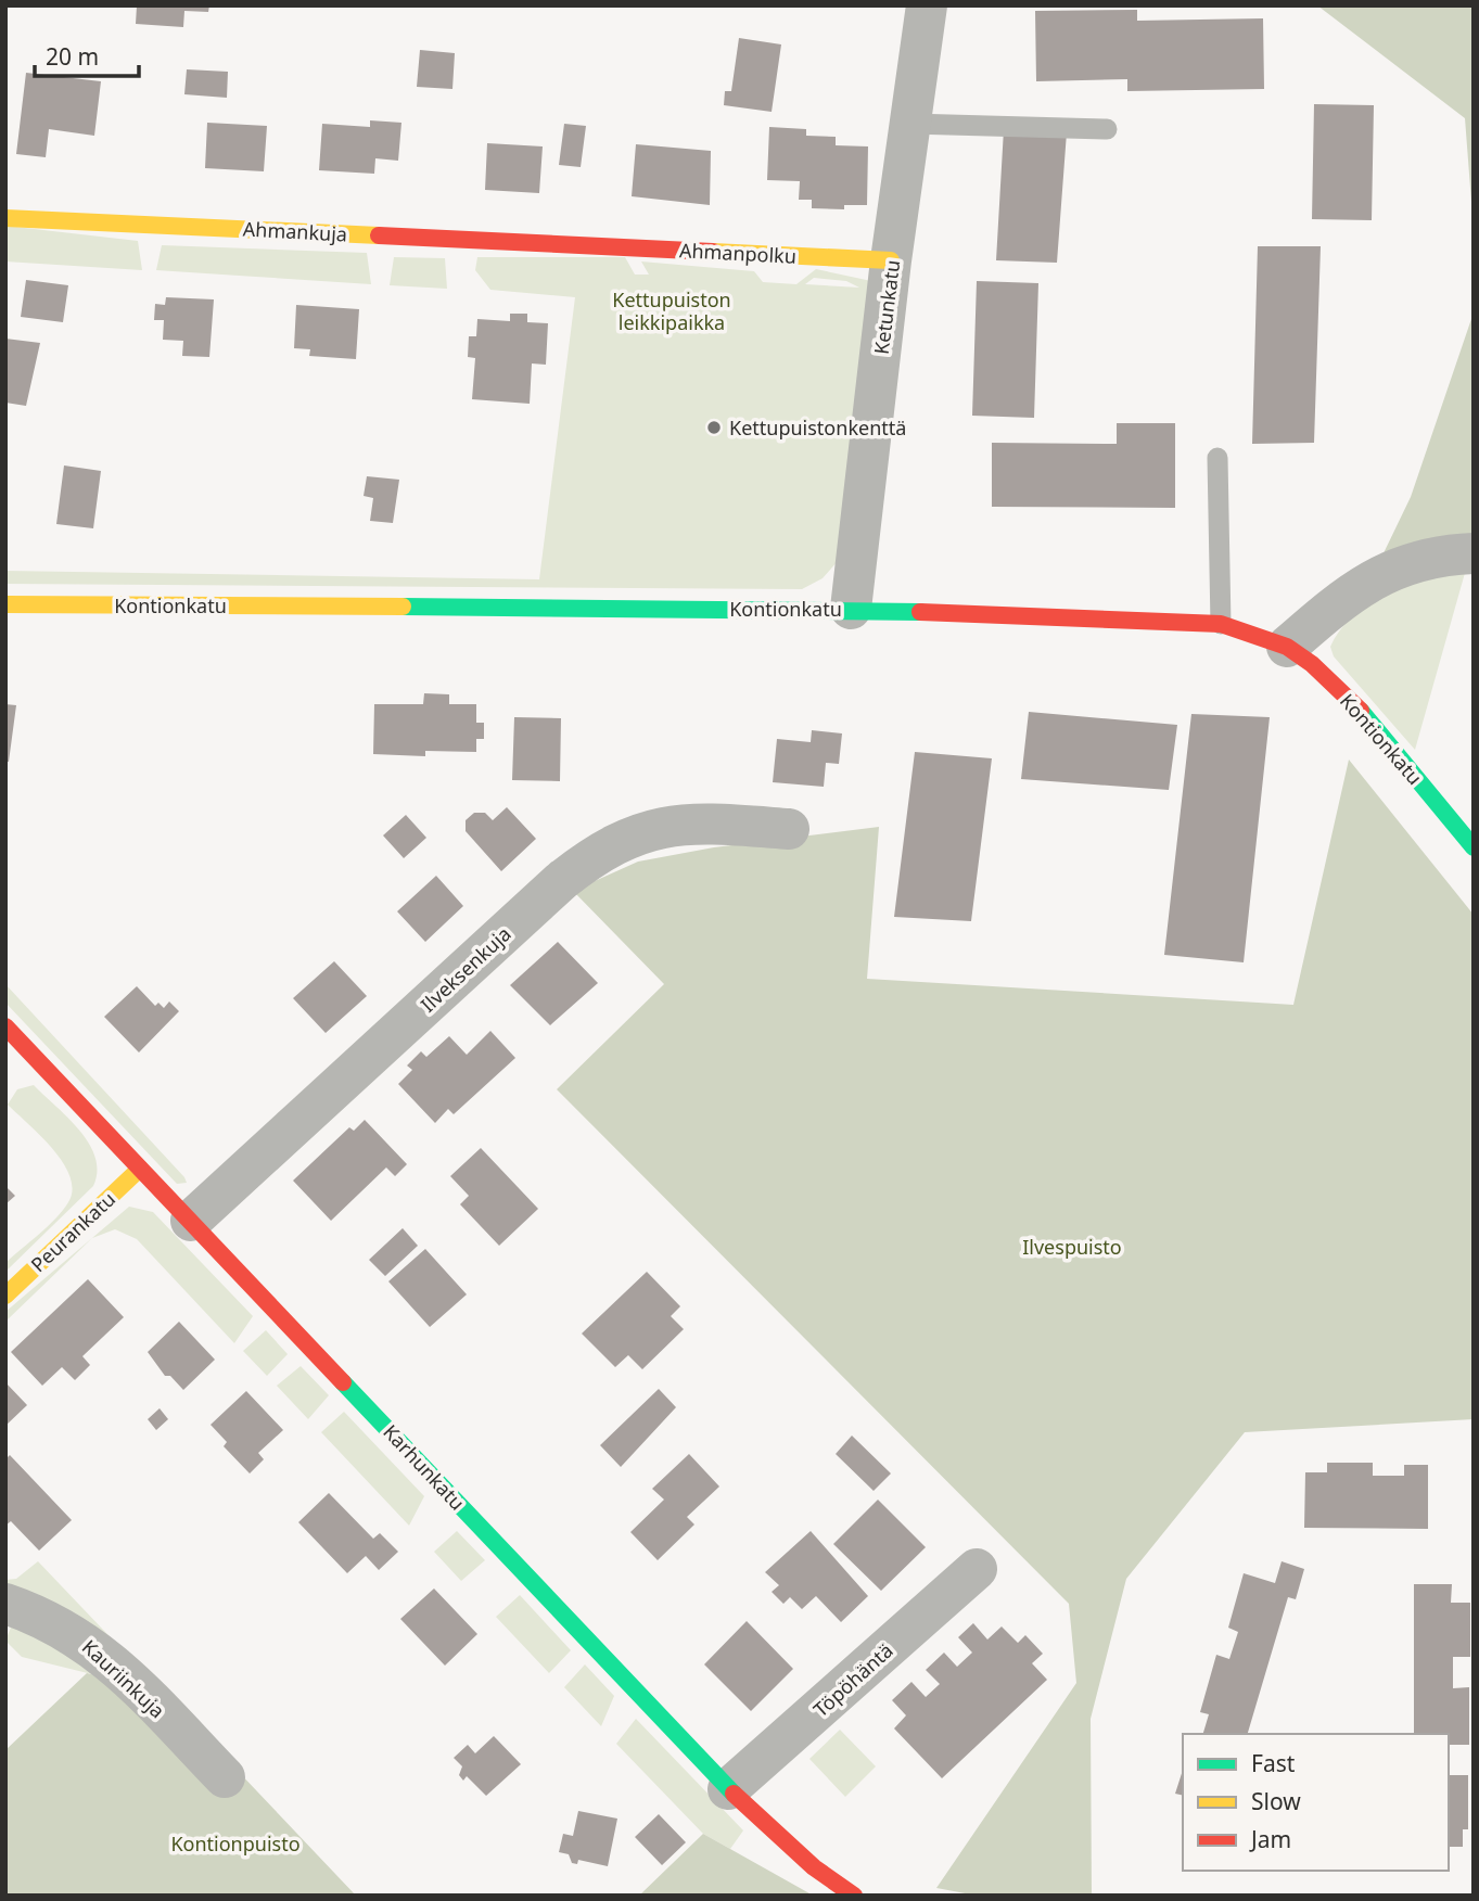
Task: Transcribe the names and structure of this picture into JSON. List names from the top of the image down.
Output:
{
  "streets": {
    "street": [
      "Ahmankuja",
      "Ahmanpolku",
      "Ketunkatu",
      "Kontionkatu",
      "Ilveksenkuja",
      "Peurankatu",
      "Karhunkatu",
      "Kauriinkuja",
      "Töpöhäntä"
    ]
  },
  "crossings": [
    ["Ahmankuja", "Ahmanpolku"],
    ["Ahmanpolku", "Ketunkatu"],
    ["Ketunkatu", "Kontionkatu"],
    ["Ilveksenkuja", "Karhunkatu"],
    ["Peurankatu", "Karhunkatu"],
    ["Karhunkatu", "Töpöhäntä"]
  ],
  "parks": ["Kettupuiston leikkipaikka", "Ilvespuisto", "Kontionpuisto"],
  "places": ["Kettupuistonkenttä"],
  "legend": ["Fast", "Slow", "Jam"],
  "scale_bar": "20 m"
}
